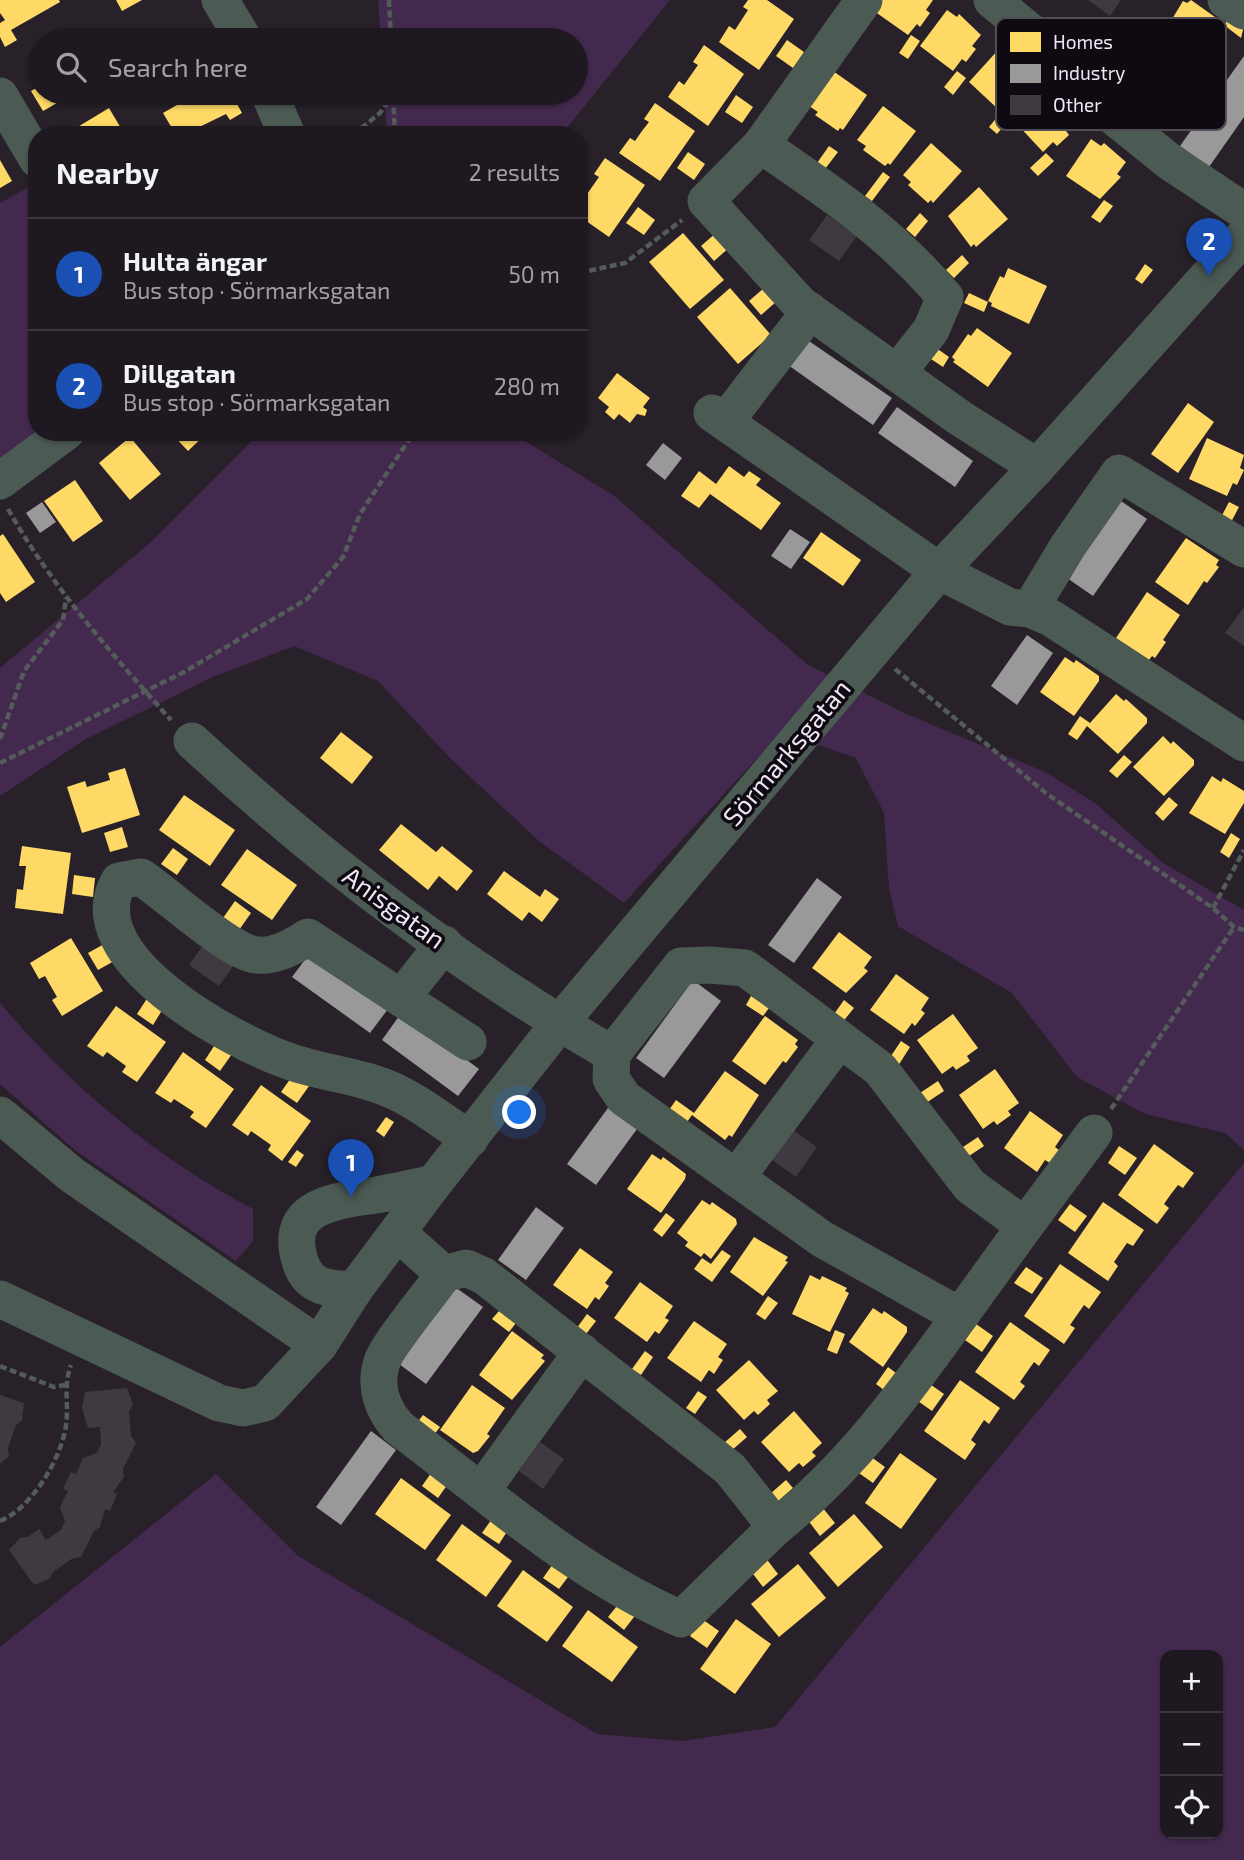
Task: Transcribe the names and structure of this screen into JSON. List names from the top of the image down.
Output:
{
  "streets": {
    "street": ["Sörmarksgatan", "Anisgatan"]
  },
  "crossings": [
    ["Sörmarksgatan", "Anisgatan"]
  ],
  "legend": ["Homes", "Industry", "Other"],
  "page": {
    "search": "Search here",
    "heading": ["Nearby", "2 results"],
    "list": [
      {
        "mark": "1",
        "name": "Hulta ängar",
        "note": "Bus stop · Sörmarksgatan",
        "value": "50 m"
      },
      {
        "mark": "2",
        "name": "Dillgatan",
        "note": "Bus stop · Sörmarksgatan",
        "value": "280 m"
      }
    ],
    "pins": ["2", "1"],
    "map_buttons": ["+", "−"]
  }
}
